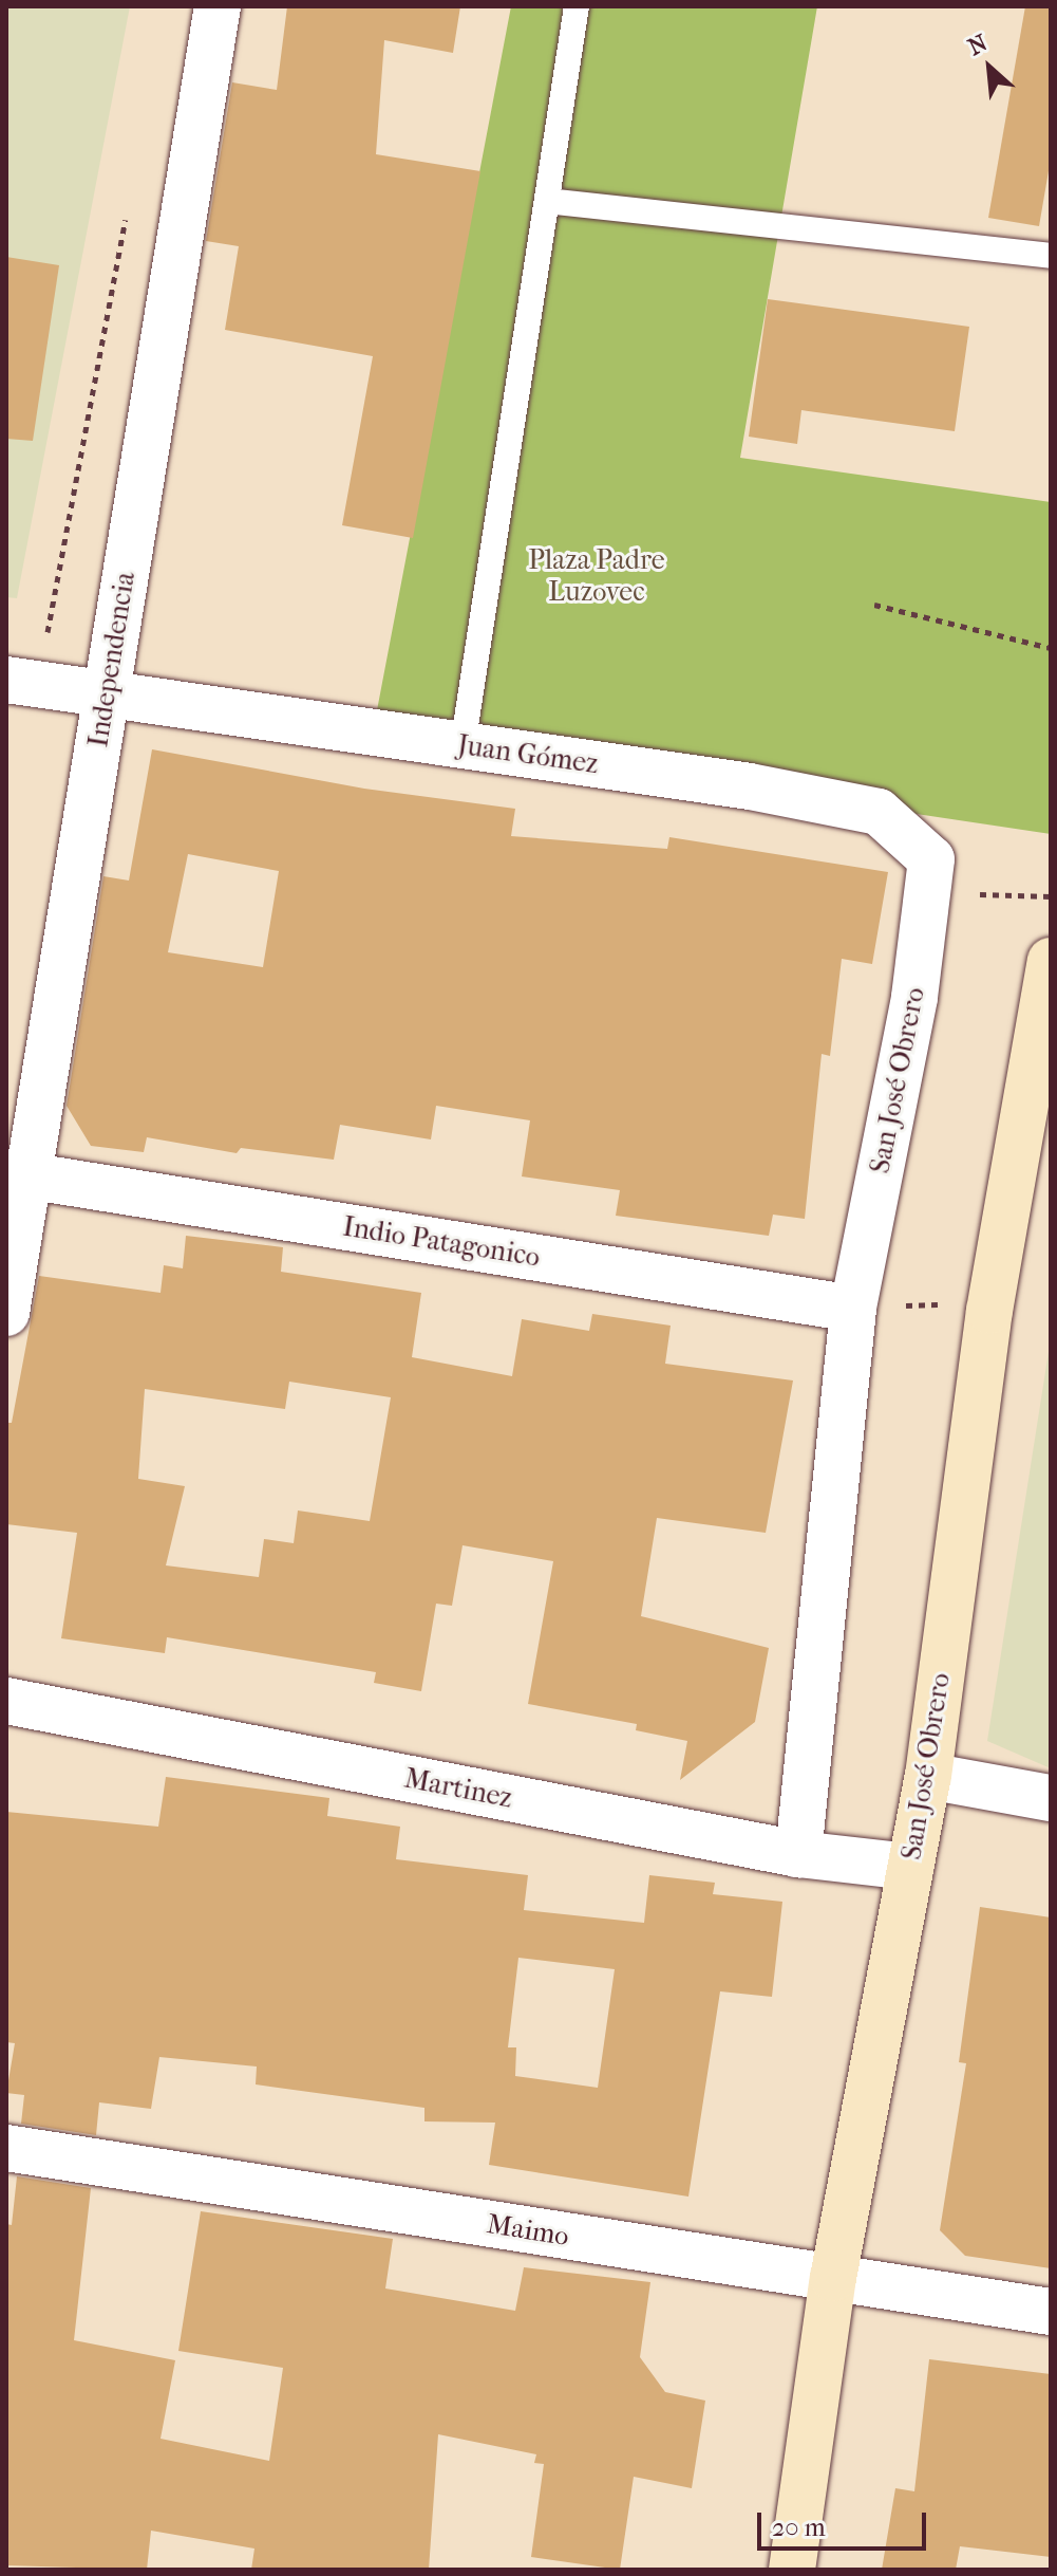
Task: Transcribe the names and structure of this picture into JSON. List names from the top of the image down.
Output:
{
  "streets": {
    "street": [
      "Independencia",
      "Juan Gómez",
      "San José Obrero",
      "Indio Patagonico",
      "Martinez",
      "Maimo"
    ]
  },
  "crossings": [
    ["Independencia", "Juan Gómez"],
    ["Independencia", "Indio Patagonico"],
    ["Juan Gómez", "San José Obrero"],
    ["San José Obrero", "Indio Patagonico"],
    ["San José Obrero", "Martinez"],
    ["San José Obrero", "Maimo"]
  ],
  "parks": ["Plaza Padre Luzovec"],
  "scale_bar": "20 m",
  "north": "top left"
}
